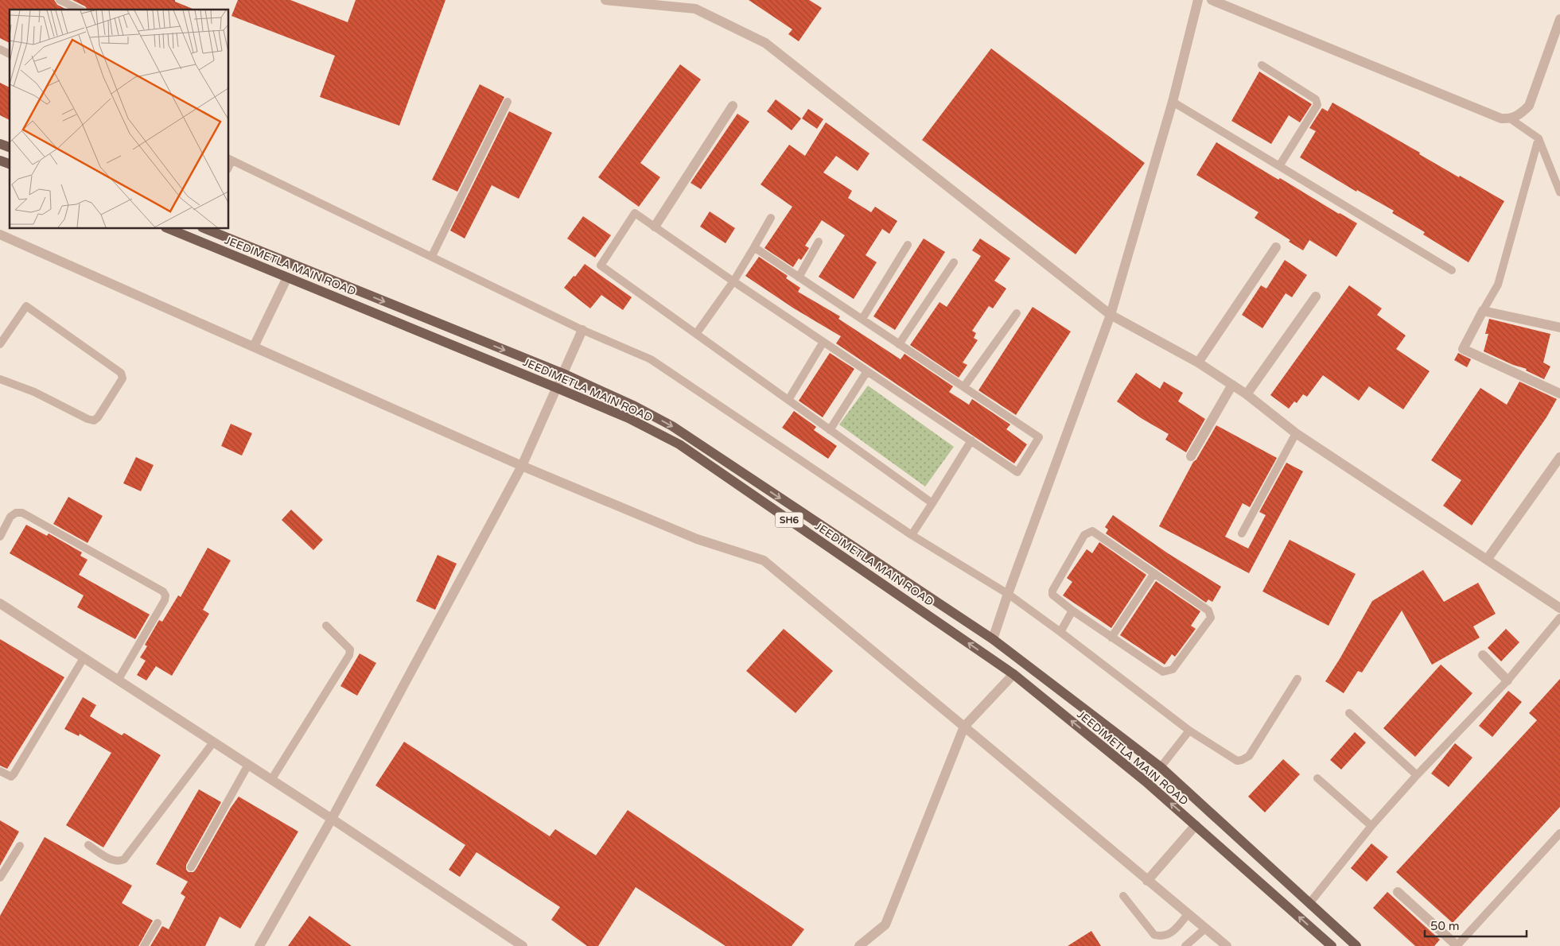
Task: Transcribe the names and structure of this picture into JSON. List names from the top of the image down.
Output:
{
  "streets": {
    "main road": ["JEEDIMETLA MAIN ROAD", "SH6"]
  },
  "scale_bar": "50 m"
}
